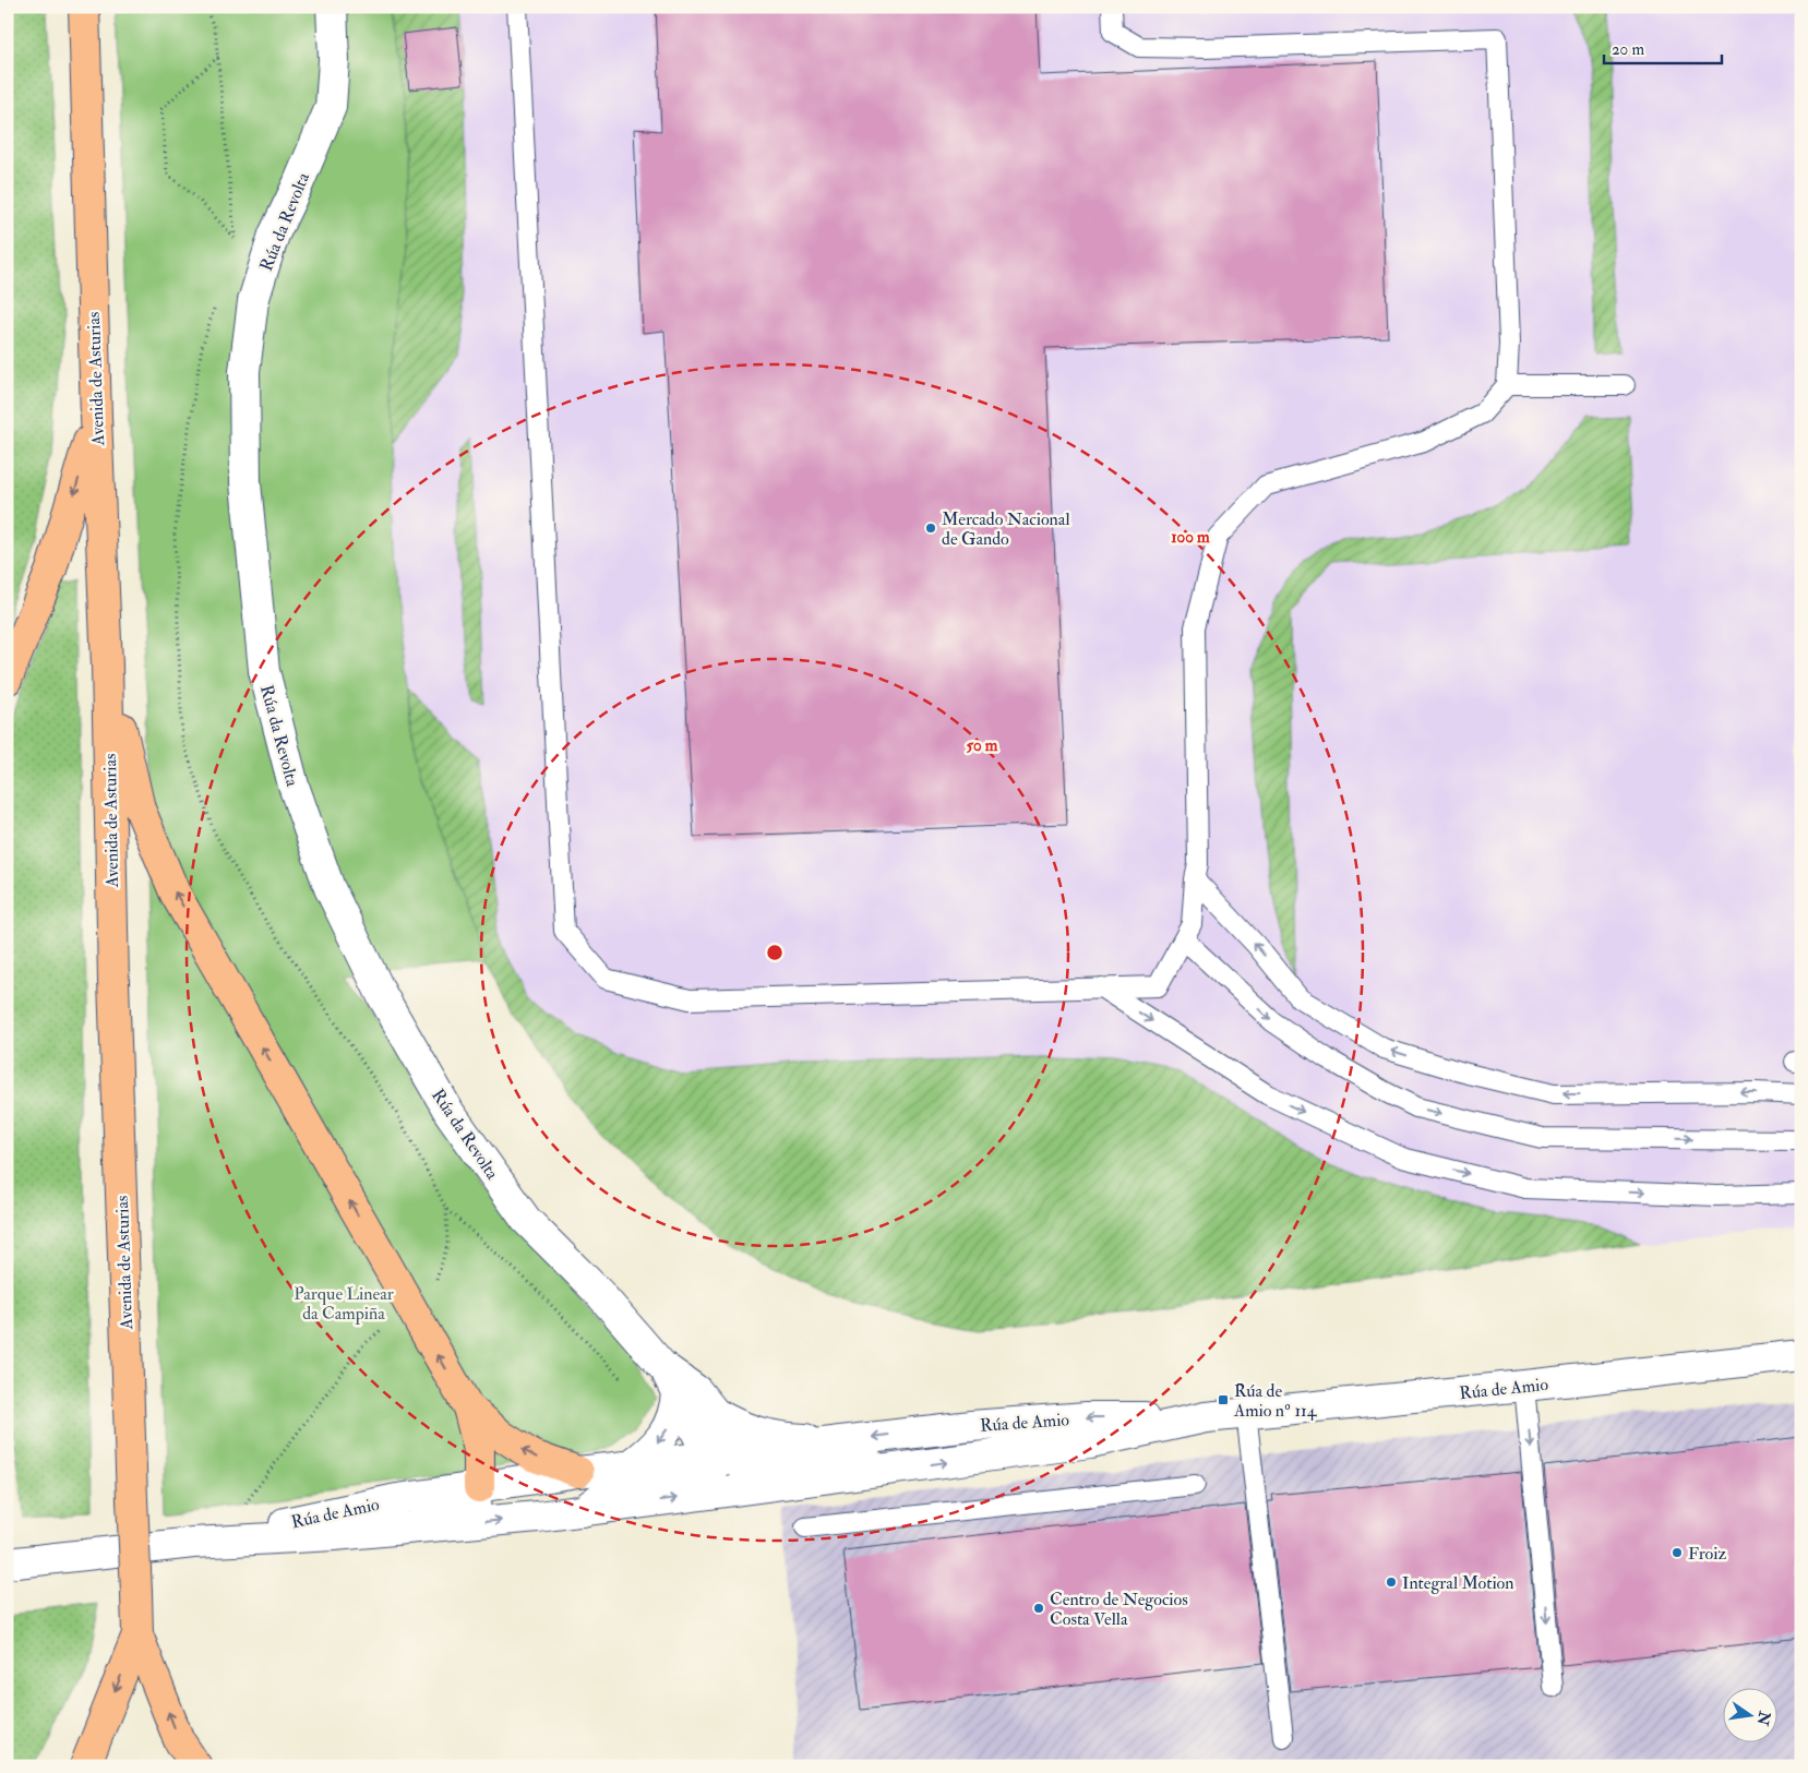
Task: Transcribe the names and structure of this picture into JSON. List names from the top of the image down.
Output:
{
  "streets": {
    "main road": ["Avenida de Asturias"],
    "street": ["Rúa da Revolta", "Rúa de Amio"]
  },
  "crossings": [
    ["Rúa da Revolta", "Rúa de Amio"]
  ],
  "parks": ["Parque Linear da Campiña"],
  "places": {
    "other": [
      "Mercado Nacional de Gando",
      "Froiz",
      "Integral Motion",
      "Centro de Negocios Costa Vella"
    ],
    "transit": ["Rúa de Amio nº 114"]
  },
  "scale_bar": "20 m",
  "north": "right",
  "rings": ["100 m", "50 m"]
}
